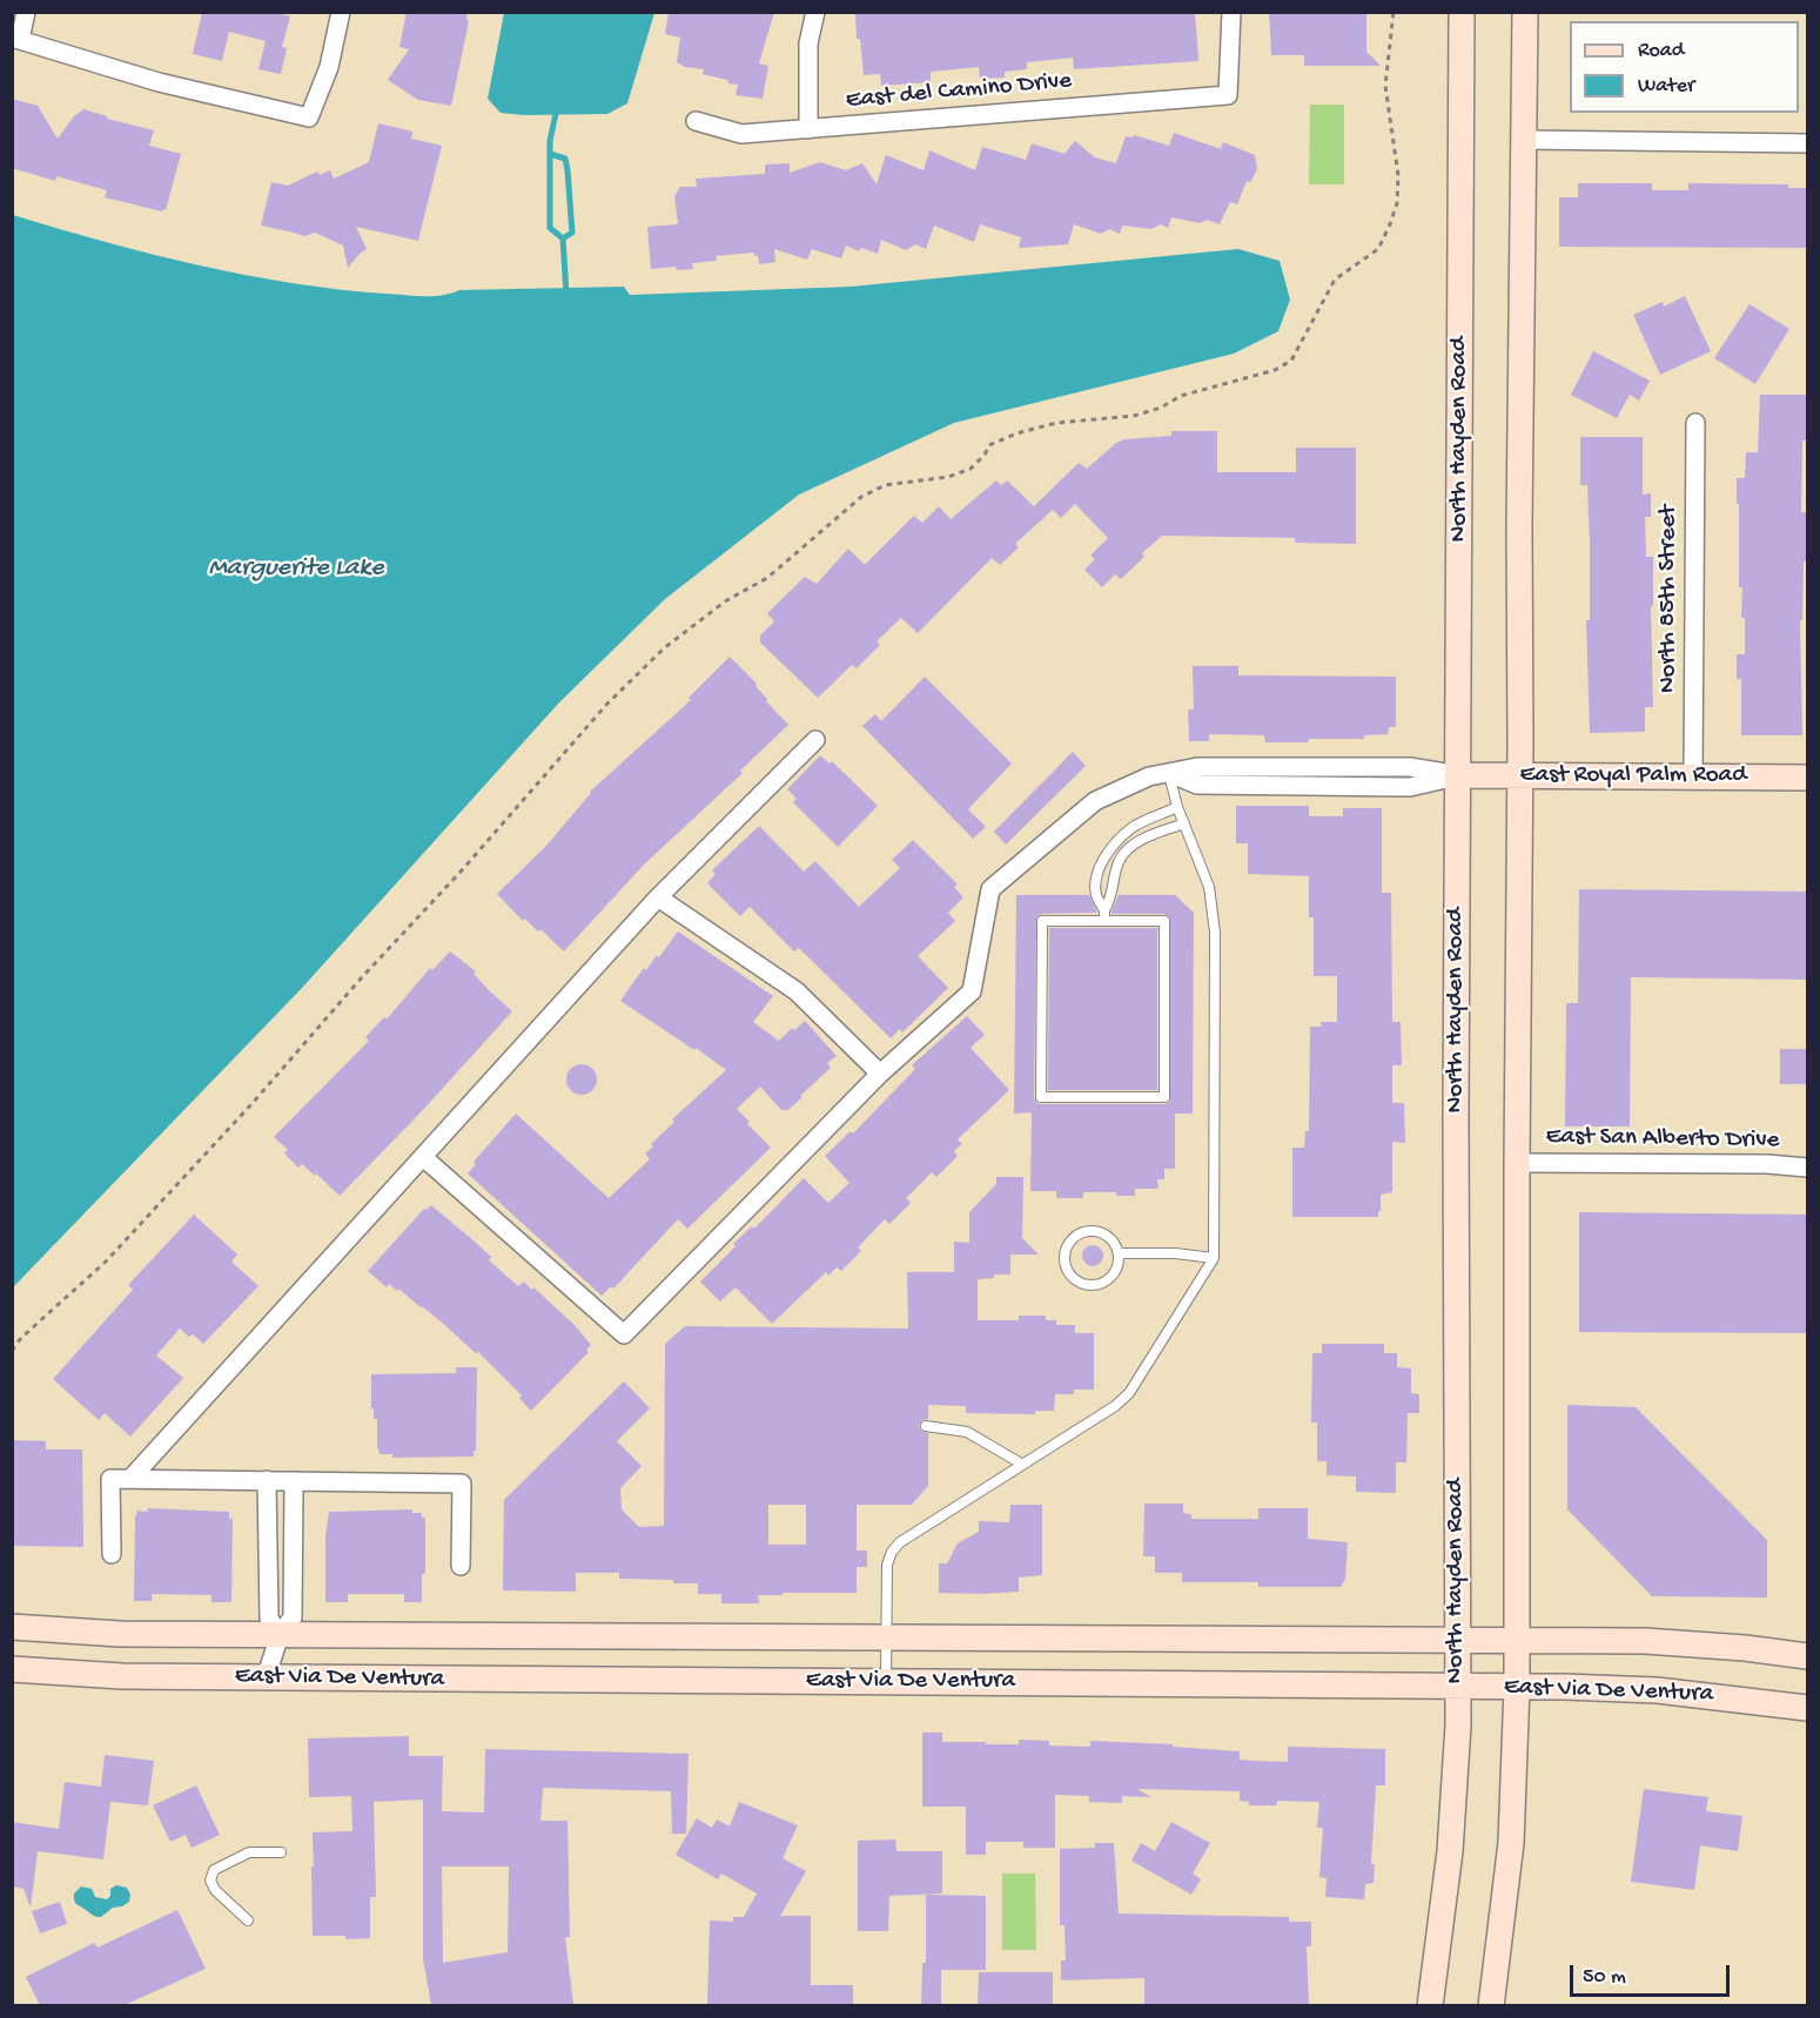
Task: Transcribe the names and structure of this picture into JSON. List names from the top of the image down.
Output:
{
  "streets": {
    "main road": ["North Hayden Road", "East Royal Palm Road", "East Via De Ventura"],
    "street": ["East del Camino Drive", "North 85th Street", "East San Alberto Drive"]
  },
  "crossings": [
    ["North Hayden Road", "East Royal Palm Road"],
    ["North Hayden Road", "East Via De Ventura"],
    ["North 85th Street", "East Royal Palm Road"]
  ],
  "water": ["Marguerite Lake"],
  "legend": ["Road", "Water"],
  "scale_bar": "50 m"
}
